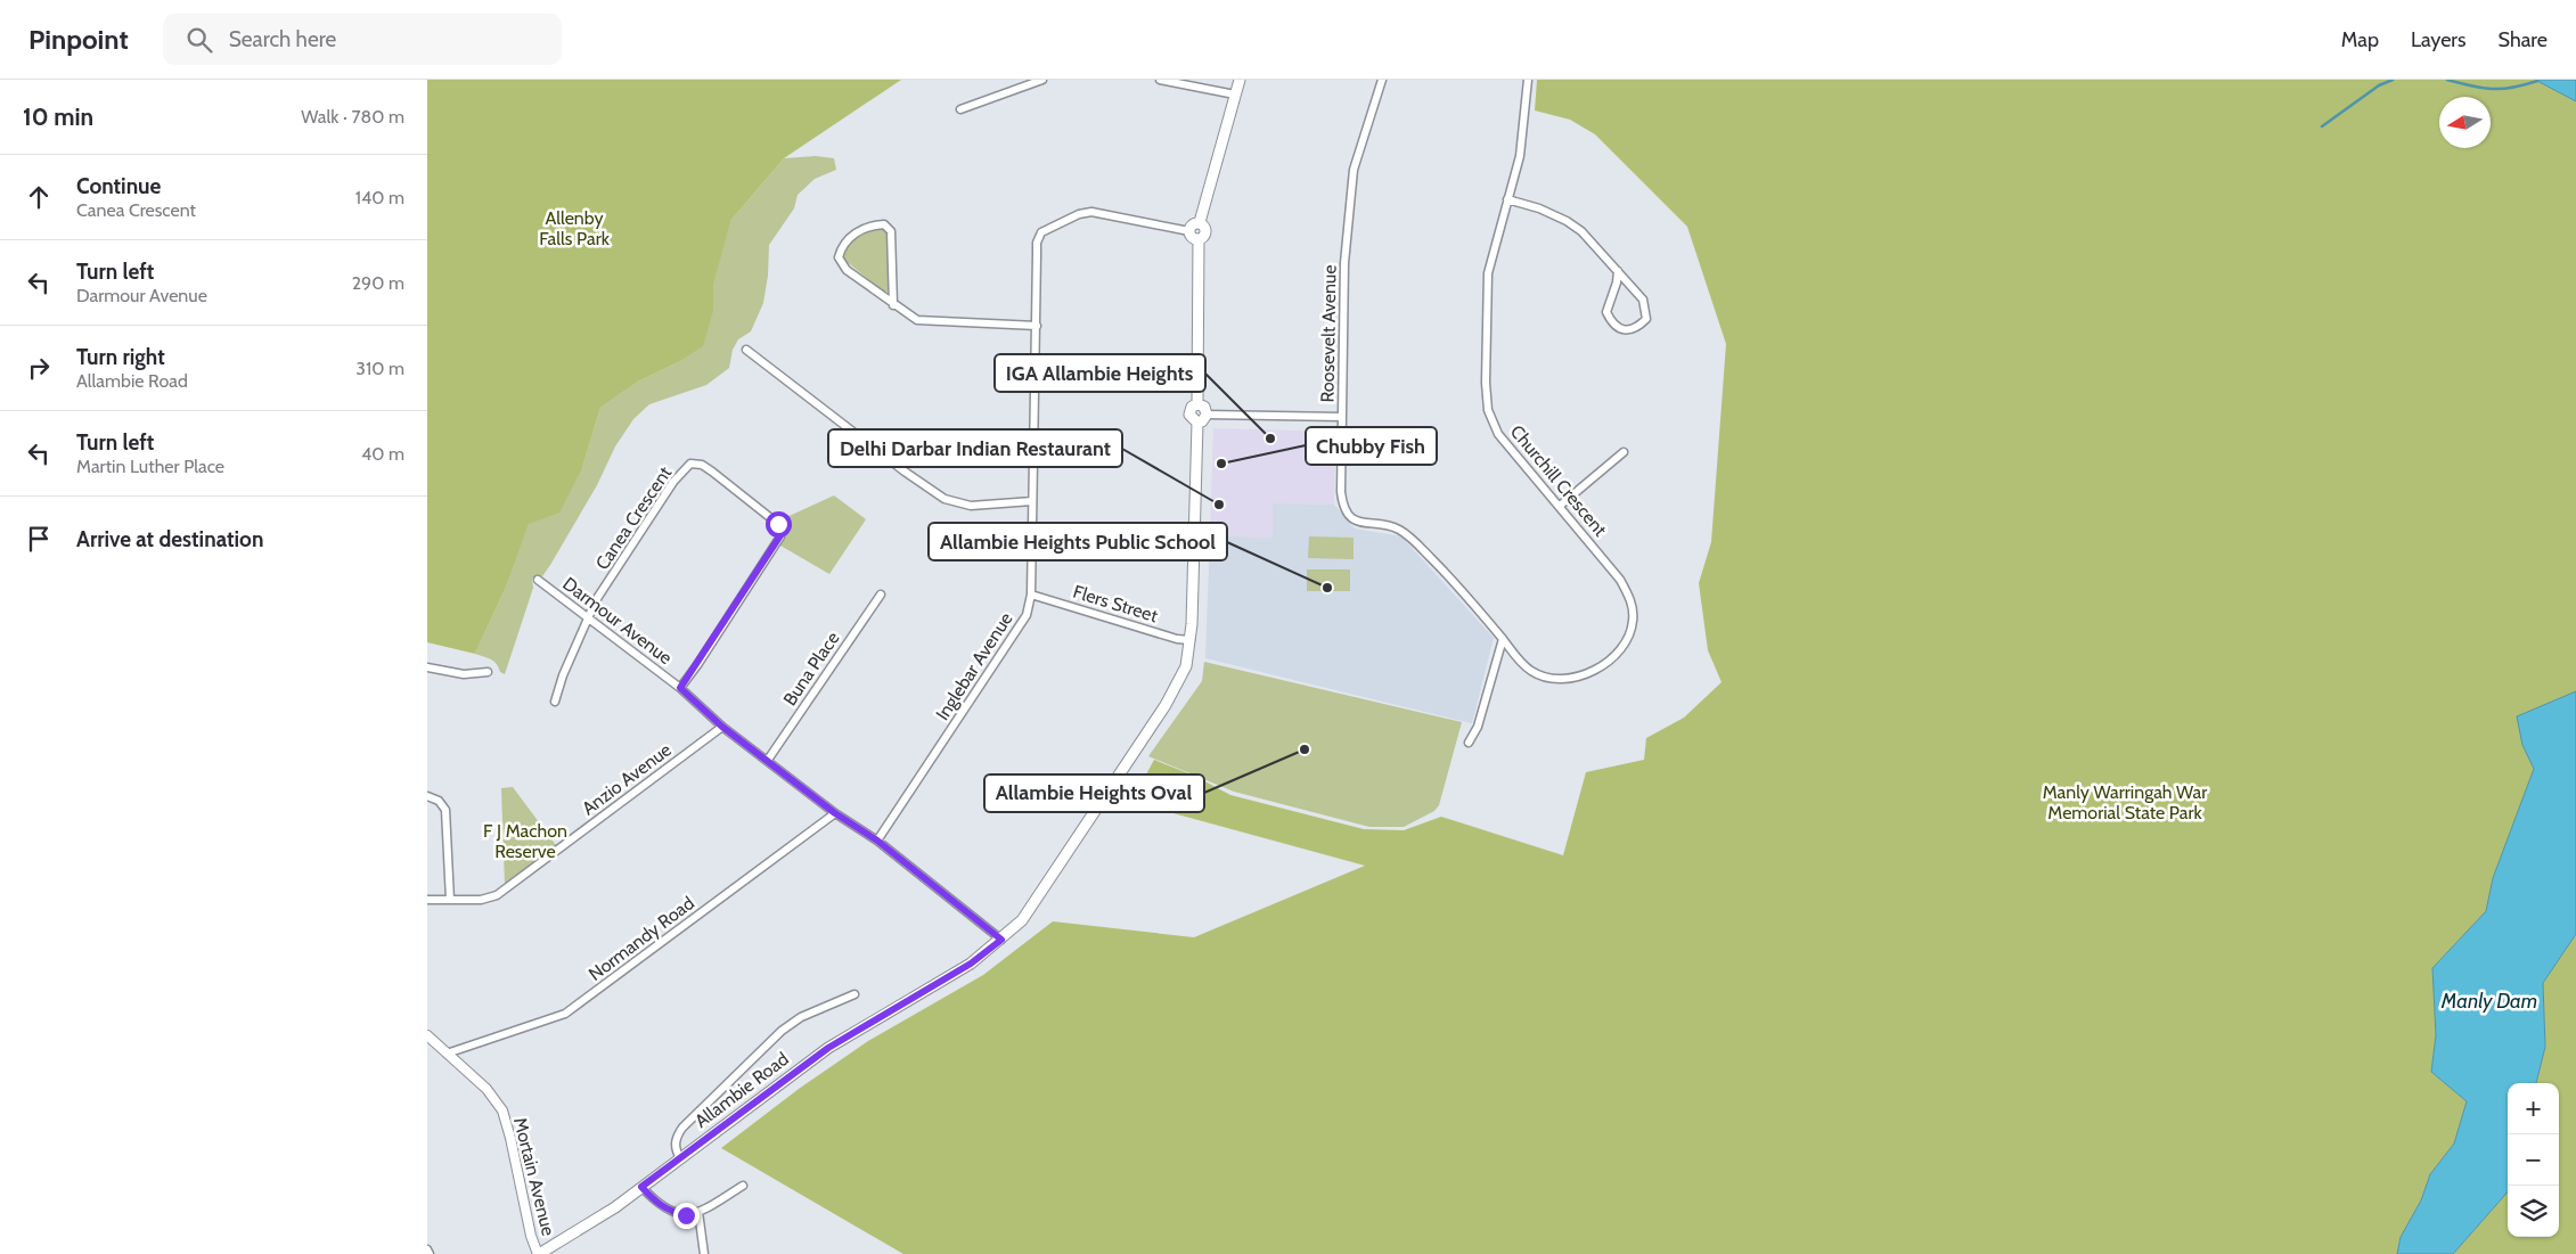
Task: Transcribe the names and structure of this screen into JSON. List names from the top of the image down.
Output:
{
  "streets": {
    "main road": ["Allambie Road"],
    "street": [
      "Roosevelt Avenue",
      "Churchill Crescent",
      "Canea Crescent",
      "Flers Street",
      "Darmour Avenue",
      "Inglebar Avenue",
      "Buna Place",
      "Anzio Avenue",
      "Normandy Road",
      "Mortain Avenue"
    ]
  },
  "crossings": [
    ["Roosevelt Avenue", "Churchill Crescent"],
    ["Canea Crescent", "Darmour Avenue"],
    ["Flers Street", "Inglebar Avenue"],
    ["Flers Street", "Allambie Road"],
    ["Darmour Avenue", "Inglebar Avenue"],
    ["Darmour Avenue", "Buna Place"],
    ["Darmour Avenue", "Anzio Avenue"],
    ["Darmour Avenue", "Normandy Road"],
    ["Darmour Avenue", "Allambie Road"],
    ["Normandy Road", "Mortain Avenue"],
    ["Allambie Road", "Mortain Avenue"]
  ],
  "water": ["Manly Dam"],
  "parks": ["Allenby Falls Park", "Manly Warringah War Memorial State Park", "F J Machon Reserve"],
  "places": [
    "IGA Allambie Heights",
    "Chubby Fish",
    "Delhi Darbar Indian Restaurant",
    "Allambie Heights Public School",
    "Allambie Heights Oval"
  ],
  "north": "left",
  "page": {
    "header": "Pinpoint",
    "search": "Search here",
    "nav": ["Map", "Layers", "Share"],
    "heading": ["10 min", "Walk · 780 m"],
    "list": [
      ["Continue", "Canea Crescent", "140 m"],
      ["Turn left", "Darmour Avenue", "290 m"],
      ["Turn right", "Allambie Road", "310 m"],
      ["Turn left", "Martin Luther Place", "40 m"],
      "Arrive at destination"
    ],
    "map_buttons": ["+", "−"]
  }
}
